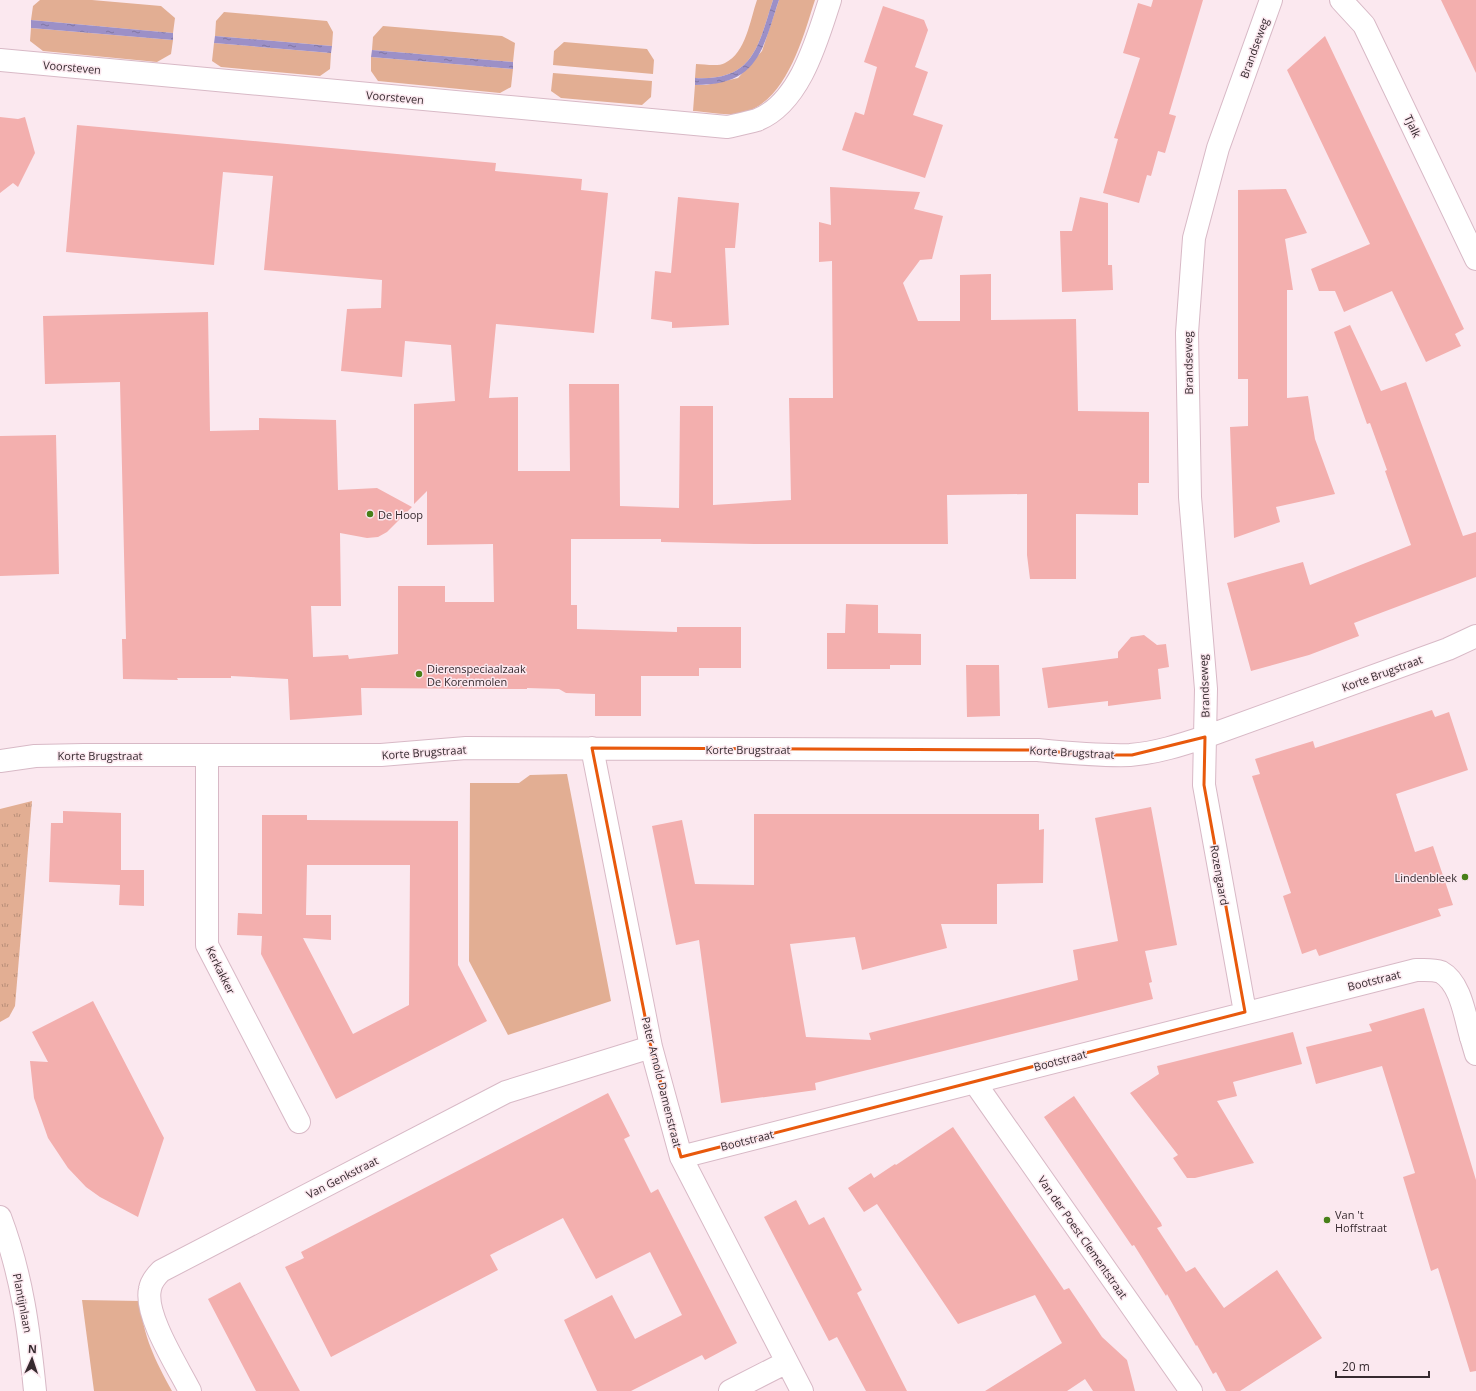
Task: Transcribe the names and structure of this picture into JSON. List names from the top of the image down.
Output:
{
  "streets": {
    "street": [
      "Brandseweg",
      "Voorsteven",
      "Tjalk",
      "Korte Brugstraat",
      "Rozengaard",
      "Kerkakker",
      "Bootstraat",
      "Pater Arnold Damenstraat",
      "Van Genkstraat",
      "Van der Poest Clementstraat",
      "Plantijnlaan"
    ]
  },
  "crossings": [
    ["Brandseweg", "Korte Brugstraat"],
    ["Brandseweg", "Rozengaard"],
    ["Korte Brugstraat", "Rozengaard"],
    ["Korte Brugstraat", "Kerkakker"],
    ["Korte Brugstraat", "Pater Arnold Damenstraat"],
    ["Rozengaard", "Bootstraat"],
    ["Bootstraat", "Pater Arnold Damenstraat"],
    ["Bootstraat", "Van der Poest Clementstraat"],
    ["Pater Arnold Damenstraat", "Van Genkstraat"]
  ],
  "places": [
    "De Hoop",
    "Dierenspeciaalzaak De Korenmolen",
    "Lindenbleek",
    "Van 't Hoffstraat"
  ],
  "scale_bar": "20 m",
  "north": "top"
}
